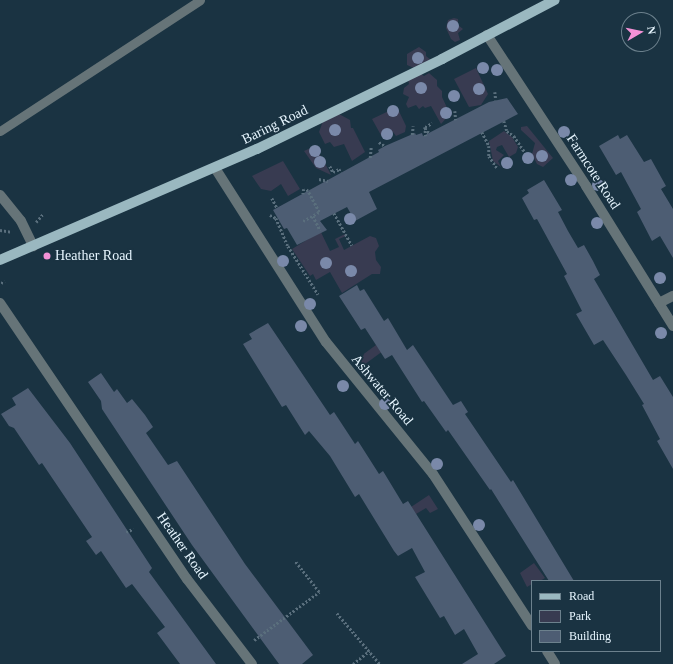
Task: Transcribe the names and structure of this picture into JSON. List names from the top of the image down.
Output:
{
  "streets": {
    "main road": ["Baring Road"],
    "street": ["Farmcote Road", "Ashwater Road", "Heather Road"]
  },
  "crossings": [
    ["Baring Road", "Farmcote Road"],
    ["Baring Road", "Ashwater Road"]
  ],
  "places": ["Heather Road"],
  "legend": ["Road", "Park", "Building"],
  "north": "right"
}
